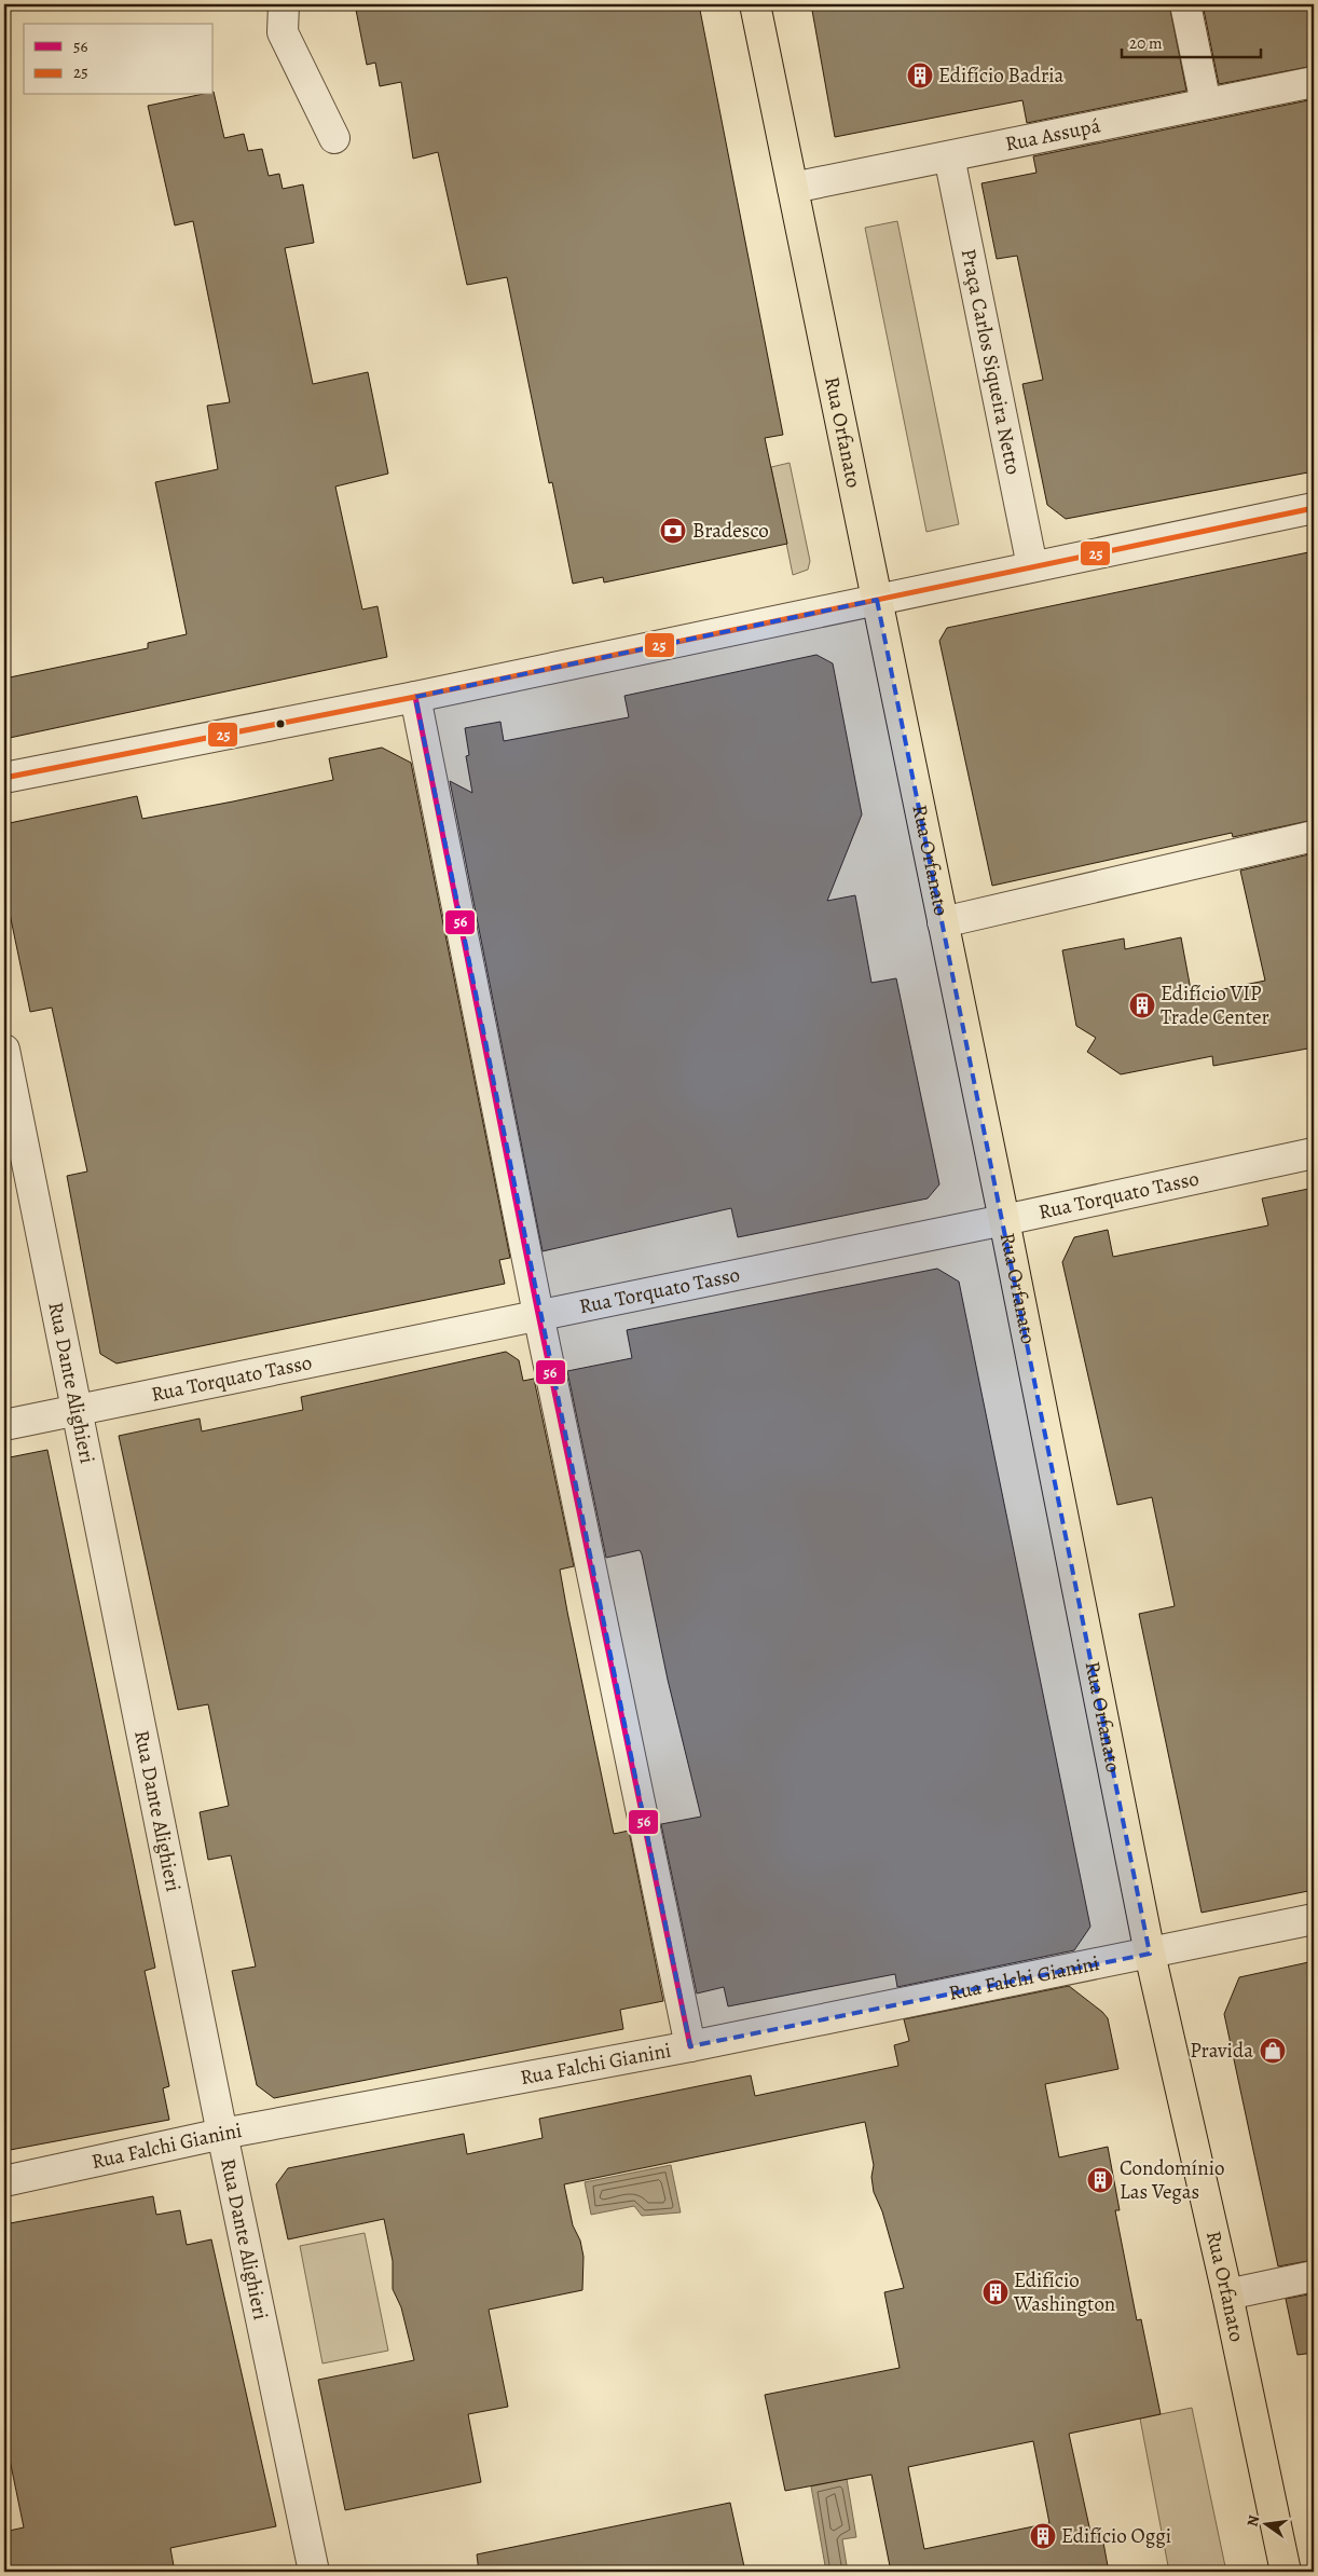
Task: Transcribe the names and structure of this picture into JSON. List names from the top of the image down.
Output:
{
  "streets": {
    "main road": ["Rua Orfanato"],
    "street": [
      "Rua Assupá",
      "Praça Carlos Siqueira Netto",
      "Rua Torquato Tasso",
      "Rua Dante Alighieri",
      "Rua Falchi Gianini"
    ]
  },
  "crossings": [
    ["Rua Assupá", "Praça Carlos Siqueira Netto"],
    ["Rua Assupá", "Rua Orfanato"],
    ["Rua Orfanato", "Rua Torquato Tasso"],
    ["Rua Orfanato", "Rua Falchi Gianini"],
    ["Rua Torquato Tasso", "Rua Dante Alighieri"],
    ["Rua Dante Alighieri", "Rua Falchi Gianini"]
  ],
  "places": {
    "building": [
      "Edifício Badria",
      "Edifício VIP Trade Center",
      "Condomínio Las Vegas",
      "Edifício Washington",
      "Edifício Oggi"
    ],
    "bank": ["Bradesco"],
    "shop": ["Pravida"]
  },
  "lines": ["transit line 25", "transit line 56"],
  "legend": ["56", "25"],
  "scale_bar": "20 m",
  "north": "left"
}
